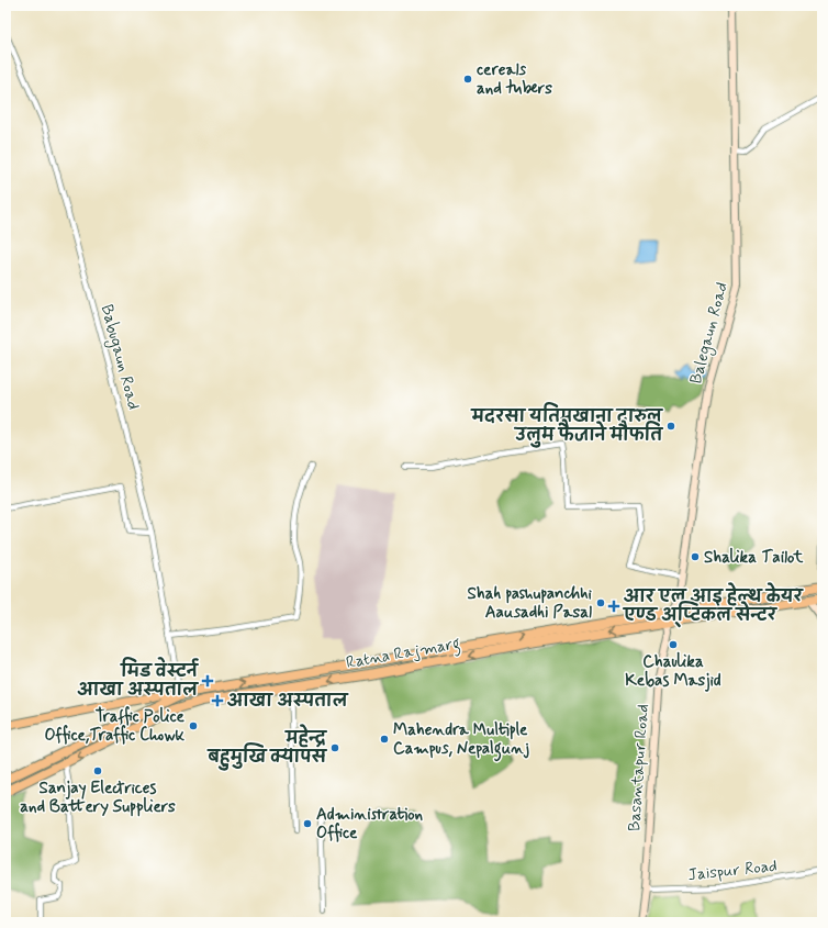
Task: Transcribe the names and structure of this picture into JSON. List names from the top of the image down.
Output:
{
  "streets": {
    "highway": ["Ratna Rajmarg"],
    "street": [
      "Balegaun Road",
      "Babugaun Road",
      "Basantapur Road",
      "Jaispur Road"
    ]
  },
  "crossings": [
    ["Balegaun Road", "Ratna Rajmarg"],
    ["Balegaun Road", "Basantapur Road"],
    ["Babugaun Road", "Ratna Rajmarg"],
    ["Ratna Rajmarg", "Basantapur Road"],
    ["Basantapur Road", "Jaispur Road"]
  ],
  "places": {
    "other": [
      "cereals and tubers",
      "मदरसा यतिमखाना दारुल उलुम फैजाने माैफति",
      "Shalika Tailot",
      "Shah pashupanchhi Aausadhi Pasal",
      "Chaulika Kebas Masjid",
      "Traffic Police Office,Traffic Chowk",
      "Mahendra Multiple Campus, Nepalgunj",
      "महेन्द्र बहुमुखि क्यापस",
      "Sanjay Electrices and Battery Suppliers",
      "Administration Office"
    ],
    "health": ["आर एल आइ हेल्थ केयर एण्ड अ्प्टिकल सेन्टर", "मिड वेस्टर्न आखा अस्पताल", "आखा अस्पताल"]
  }
}
